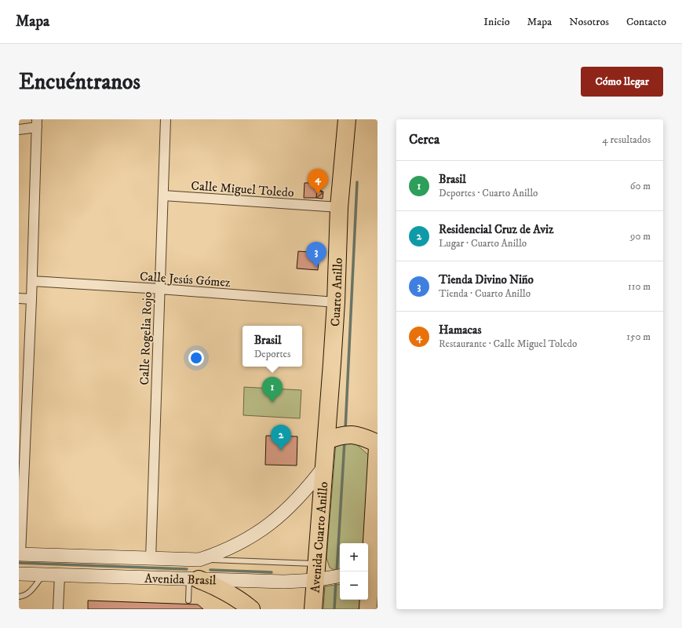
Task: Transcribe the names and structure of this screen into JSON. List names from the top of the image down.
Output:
{
  "streets": {
    "highway": ["Cuarto Anillo", "Avenida Cuarto Anillo"],
    "main road": ["Avenida Brasil"],
    "street": ["Calle Miguel Toledo", "Calle Jesús Gómez", "Calle Rogelia Rojo"]
  },
  "crossings": [
    ["Calle Miguel Toledo", "Cuarto Anillo"],
    ["Calle Miguel Toledo", "Calle Rogelia Rojo"],
    ["Calle Jesús Gómez", "Cuarto Anillo"],
    ["Calle Jesús Gómez", "Calle Rogelia Rojo"],
    ["Cuarto Anillo", "Avenida Cuarto Anillo"],
    ["Calle Rogelia Rojo", "Avenida Brasil"],
    ["Avenida Cuarto Anillo", "Avenida Brasil"]
  ],
  "page": {
    "header": "Mapa",
    "nav": [
      "Inicio",
      "Mapa",
      "Nosotros",
      "Contacto"
    ],
    "buttons": "Cómo llegar",
    "title": "Encuéntranos",
    "heading": ["Cerca", "4 resultados"],
    "list": [
      {
        "mark": "1",
        "name": "Brasil",
        "note": "Deportes · Cuarto Anillo",
        "value": "60 m"
      },
      {
        "mark": "2",
        "name": "Residencial Cruz de Aviz",
        "note": "Lugar · Cuarto Anillo",
        "value": "90 m"
      },
      {
        "mark": "3",
        "name": "Tienda Divino Niño",
        "note": "Tienda · Cuarto Anillo",
        "value": "110 m"
      },
      {
        "mark": "4",
        "name": "Hamacas",
        "note": "Restaurante · Calle Miguel Toledo",
        "value": "150 m"
      }
    ],
    "pins": [
      "4",
      "3",
      "1",
      "2"
    ],
    "popup": ["Brasil", "Deportes"],
    "map_buttons": ["+", "−"]
  }
}
